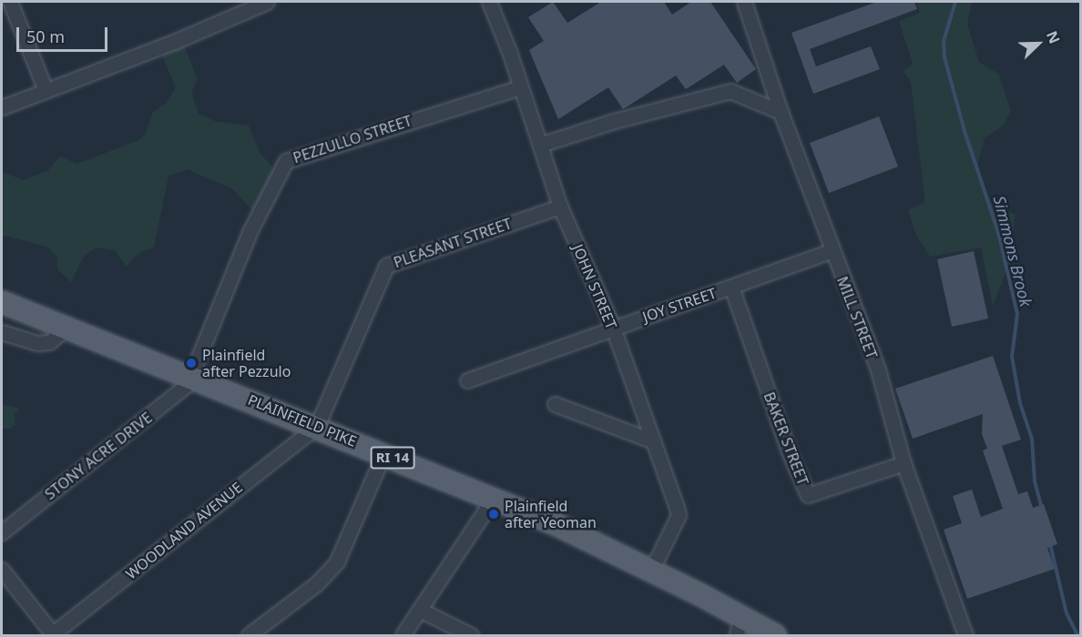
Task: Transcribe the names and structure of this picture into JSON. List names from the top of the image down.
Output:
{
  "streets": {
    "main road": ["PLAINFIELD PIKE", "RI 14"],
    "street": [
      "PEZZULLO STREET",
      "PLEASANT STREET",
      "JOHN STREET",
      "JOY STREET",
      "MILL STREET",
      "BAKER STREET",
      "STONY ACRE DRIVE",
      "WOODLAND AVENUE"
    ]
  },
  "crossings": [
    ["PEZZULLO STREET", "JOHN STREET"],
    ["PEZZULLO STREET", "PLAINFIELD PIKE"],
    ["PEZZULLO STREET", "STONY ACRE DRIVE"],
    ["PLEASANT STREET", "JOHN STREET"],
    ["PLEASANT STREET", "PLAINFIELD PIKE"],
    ["PLEASANT STREET", "WOODLAND AVENUE"],
    ["JOHN STREET", "JOY STREET"],
    ["JOHN STREET", "PLAINFIELD PIKE"],
    ["JOY STREET", "MILL STREET"],
    ["JOY STREET", "BAKER STREET"],
    ["MILL STREET", "BAKER STREET"],
    ["PLAINFIELD PIKE", "STONY ACRE DRIVE"],
    ["PLAINFIELD PIKE", "WOODLAND AVENUE"]
  ],
  "water": ["Simmons Brook"],
  "places": ["Plainfield after Pezzulo", "Plainfield after Yeoman"],
  "scale_bar": "50 m",
  "north": "top right"
}
